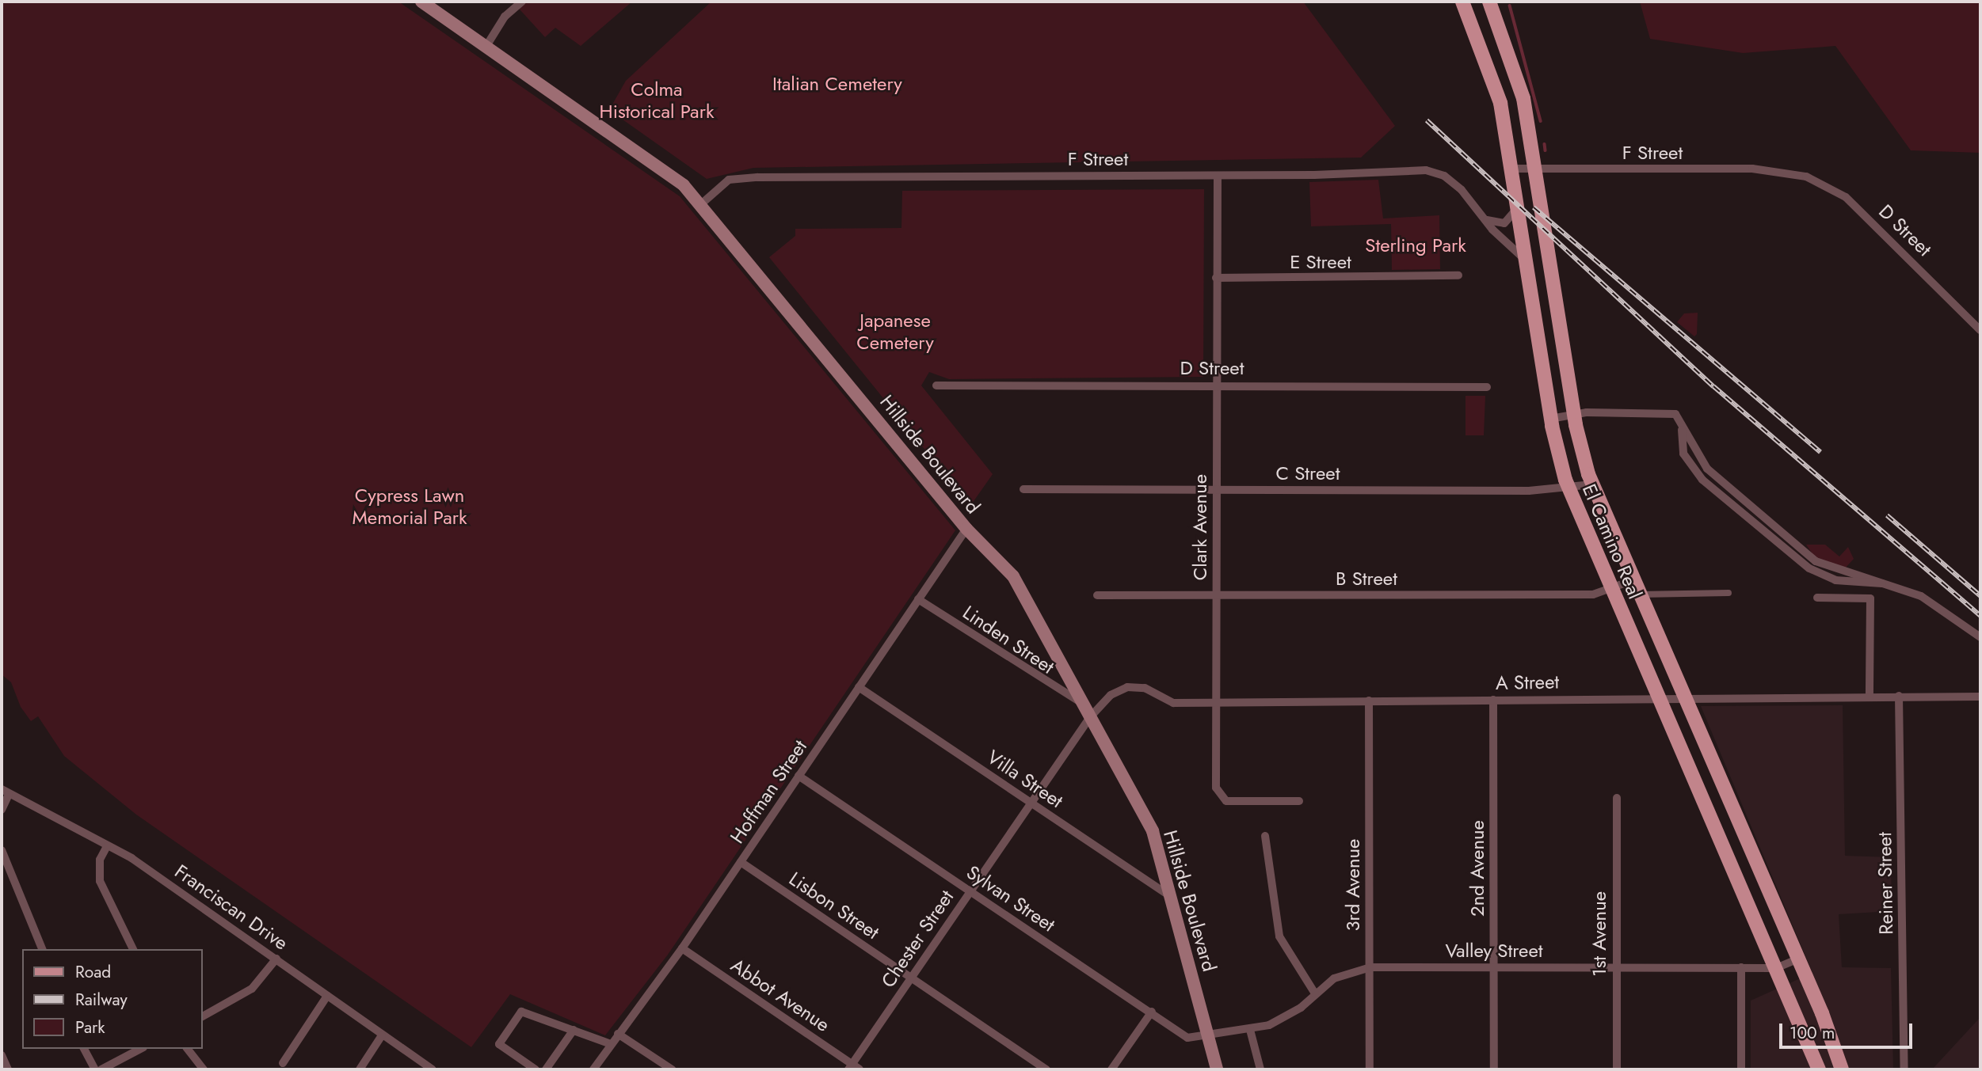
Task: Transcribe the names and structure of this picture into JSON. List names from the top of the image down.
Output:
{
  "streets": {
    "main road": ["Hillside Boulevard", "El Camino Real"],
    "street": [
      "F Street",
      "D Street",
      "E Street",
      "C Street",
      "Clark Avenue",
      "B Street",
      "Linden Street",
      "A Street",
      "Villa Street",
      "Hoffman Street",
      "2nd Avenue",
      "Reiner Street",
      "3rd Avenue",
      "Sylvan Street",
      "Lisbon Street",
      "Franciscan Drive",
      "1st Avenue",
      "Chester Street",
      "Valley Street",
      "Abbot Avenue"
    ]
  },
  "crossings": [
    ["F Street", "D Street"],
    ["F Street", "Hillside Boulevard"],
    ["F Street", "Clark Avenue"],
    ["F Street", "El Camino Real"],
    ["D Street", "Clark Avenue"],
    ["E Street", "Clark Avenue"],
    ["Hillside Boulevard", "Linden Street"],
    ["Hillside Boulevard", "A Street"],
    ["Hillside Boulevard", "Villa Street"],
    ["Hillside Boulevard", "Hoffman Street"],
    ["Hillside Boulevard", "Sylvan Street"],
    ["Hillside Boulevard", "Chester Street"],
    ["Hillside Boulevard", "Valley Street"],
    ["C Street", "Clark Avenue"],
    ["C Street", "El Camino Real"],
    ["Clark Avenue", "B Street"],
    ["Clark Avenue", "A Street"],
    ["El Camino Real", "B Street"],
    ["El Camino Real", "A Street"],
    ["El Camino Real", "Valley Street"],
    ["Linden Street", "Hoffman Street"],
    ["A Street", "2nd Avenue"],
    ["A Street", "Reiner Street"],
    ["A Street", "3rd Avenue"],
    ["A Street", "Chester Street"],
    ["Villa Street", "Hoffman Street"],
    ["Villa Street", "Chester Street"],
    ["Hoffman Street", "Sylvan Street"],
    ["Hoffman Street", "Lisbon Street"],
    ["Hoffman Street", "Abbot Avenue"],
    ["2nd Avenue", "Valley Street"],
    ["3rd Avenue", "Valley Street"],
    ["Sylvan Street", "Chester Street"],
    ["Sylvan Street", "Valley Street"],
    ["Lisbon Street", "Chester Street"],
    ["1st Avenue", "Valley Street"],
    ["Chester Street", "Abbot Avenue"]
  ],
  "parks": [
    "Italian Cemetery",
    "Colma Historical Park",
    "Sterling Park",
    "Japanese Cemetery",
    "Cypress Lawn Memorial Park"
  ],
  "legend": ["Road", "Railway", "Park"],
  "scale_bar": "100 m"
}
